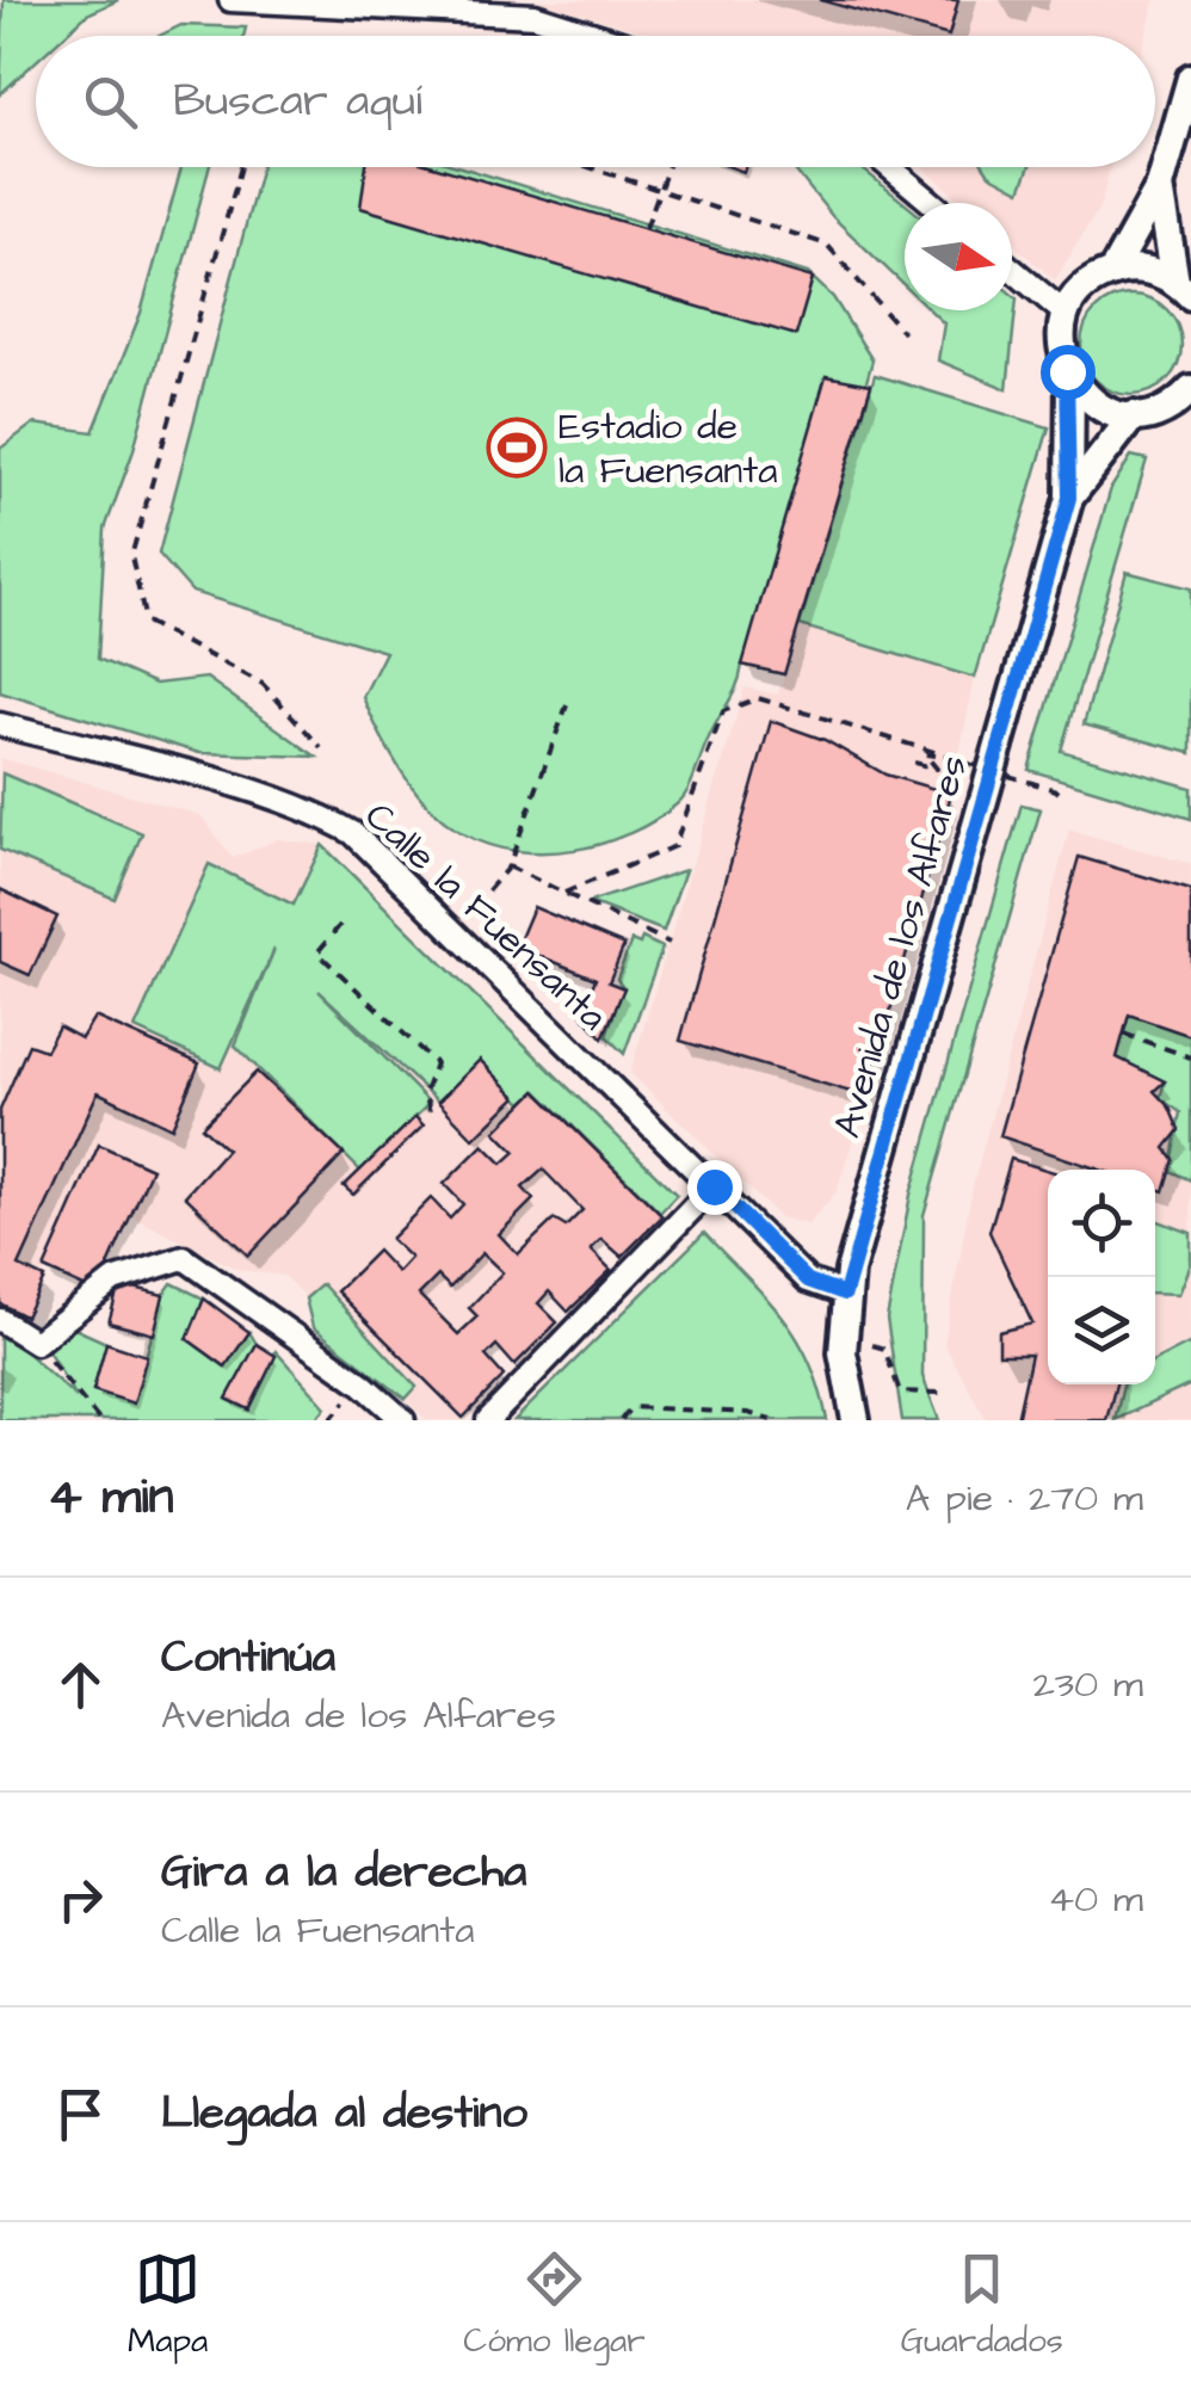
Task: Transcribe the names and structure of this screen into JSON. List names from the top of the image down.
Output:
{
  "streets": {
    "street": ["Calle la Fuensanta", "Avenida de los Alfares"]
  },
  "crossings": [
    ["Calle la Fuensanta", "Avenida de los Alfares"]
  ],
  "places": {
    "sports": ["Estadio de la Fuensanta"]
  },
  "north": "right",
  "page": {
    "search": "Buscar aquí",
    "heading": ["4 min", "A pie · 270 m"],
    "list": [
      ["Continúa", "Avenida de los Alfares", "230 m"],
      ["Gira a la derecha", "Calle la Fuensanta", "40 m"],
      "Llegada al destino"
    ],
    "nav": ["Mapa", "Cómo llegar", "Guardados"]
  }
}
